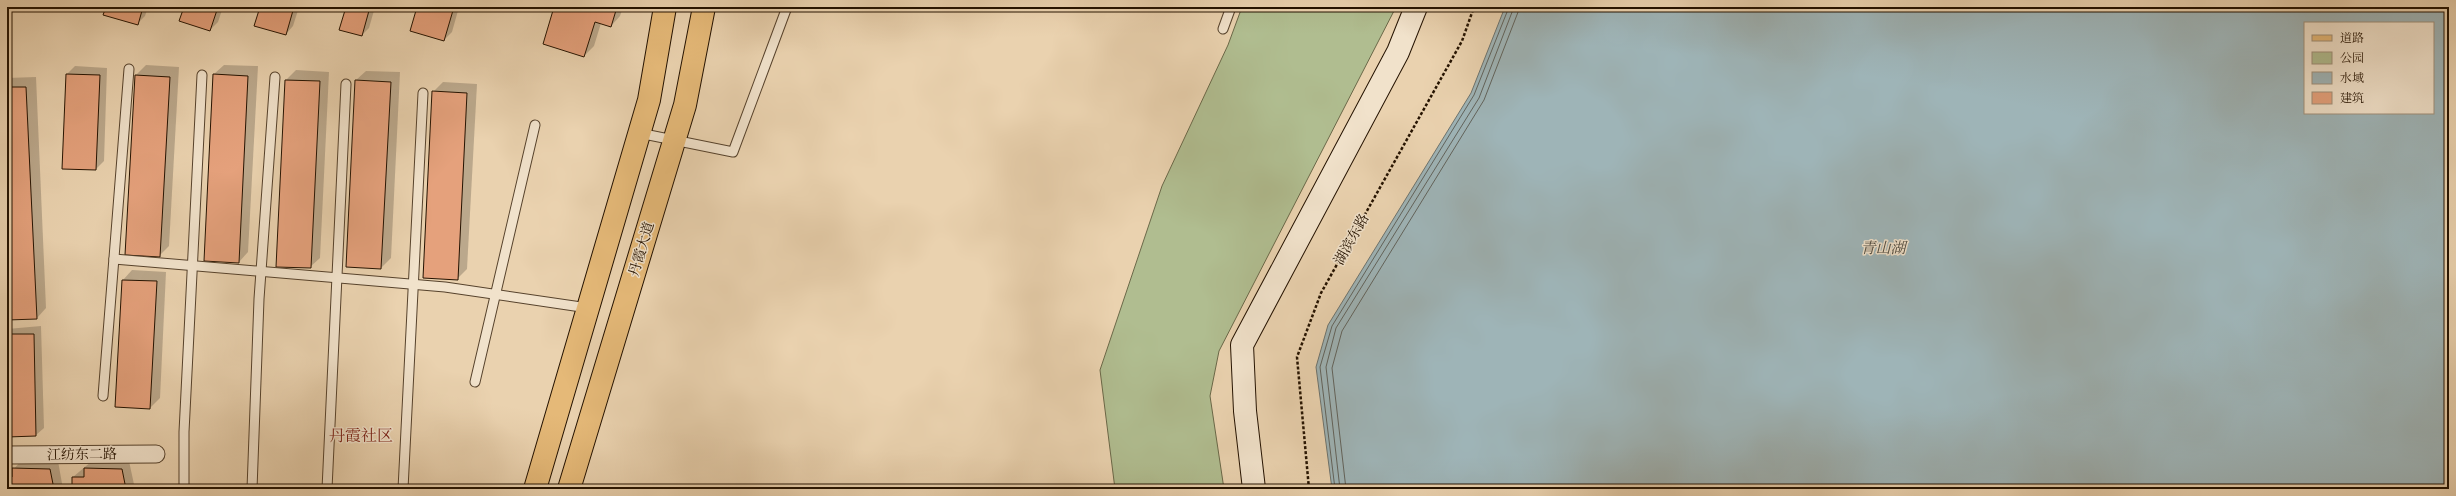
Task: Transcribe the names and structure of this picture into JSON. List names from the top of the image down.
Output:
{
  "streets": {
    "main road": ["丹霞大道"],
    "street": ["江纺东二路"],
    "path": ["湖滨东路"]
  },
  "districts": ["丹霞社区"],
  "water": ["青山湖"],
  "legend": [
    "道路",
    "公园",
    "水域",
    "建筑"
  ]
}
